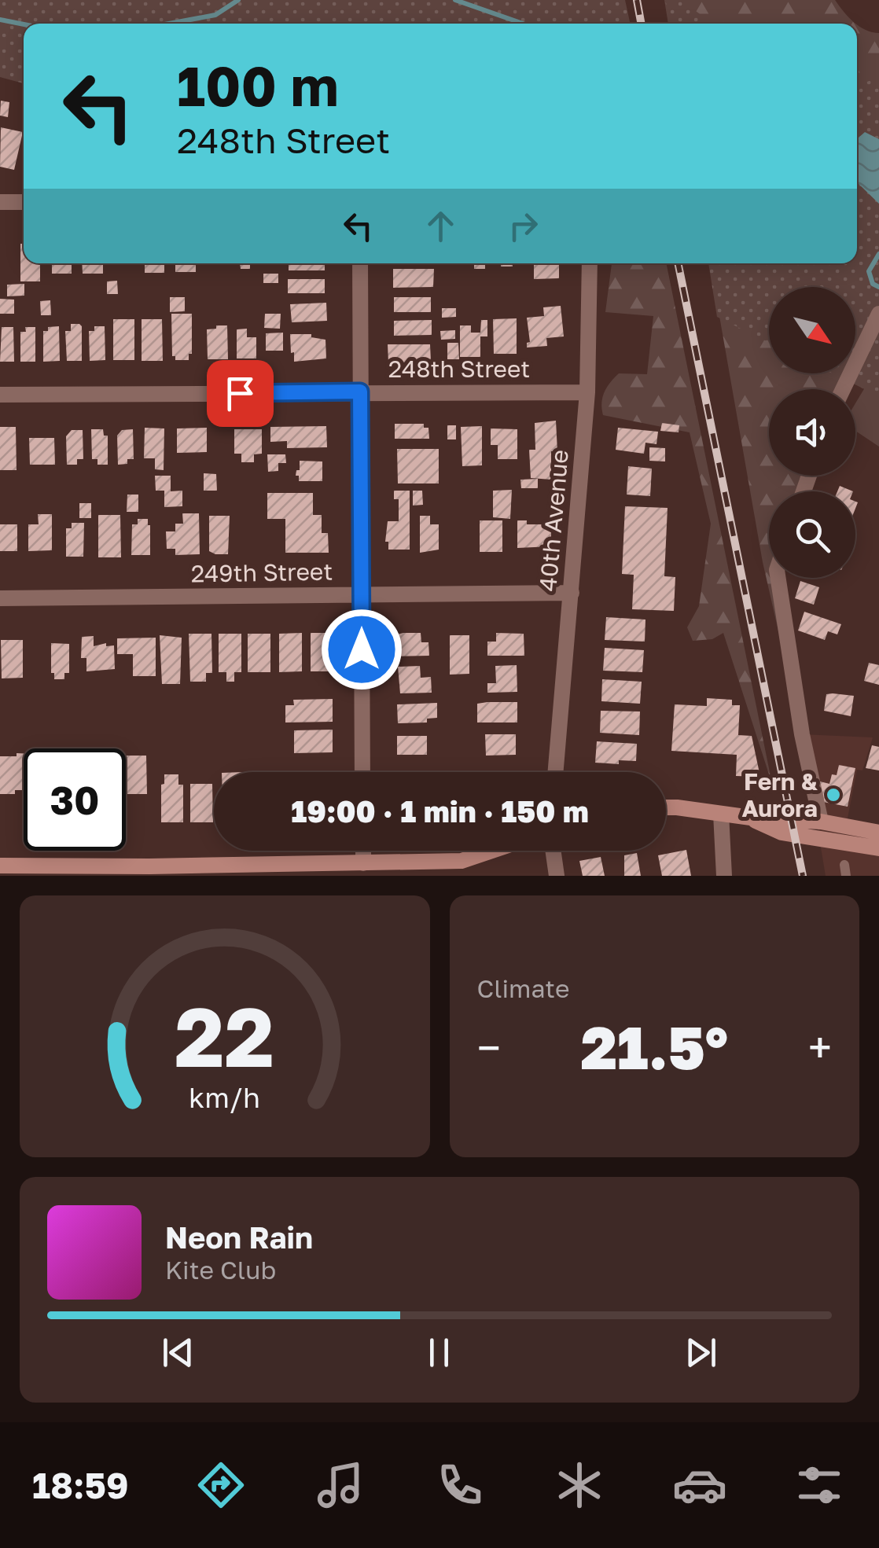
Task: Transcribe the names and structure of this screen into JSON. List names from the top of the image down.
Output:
{
  "streets": {
    "street": ["248th Street", "40th Avenue", "249th Street"]
  },
  "crossings": [
    ["248th Street", "40th Avenue"],
    ["40th Avenue", "249th Street"]
  ],
  "places": ["Fern & Aurora"],
  "north": "bottom right",
  "page": {
    "turn": ["100 m", "248th Street"],
    "limit": "30",
    "trip": "19:00 · 1 min · 150 m",
    "tile": "Climate",
    "heat": ["−", "21.5°", "+"],
    "song": ["Neon Rain", "Kite Club"],
    "tabs": "18:59",
    "gauge": ["22", "km/h"]
  }
}
